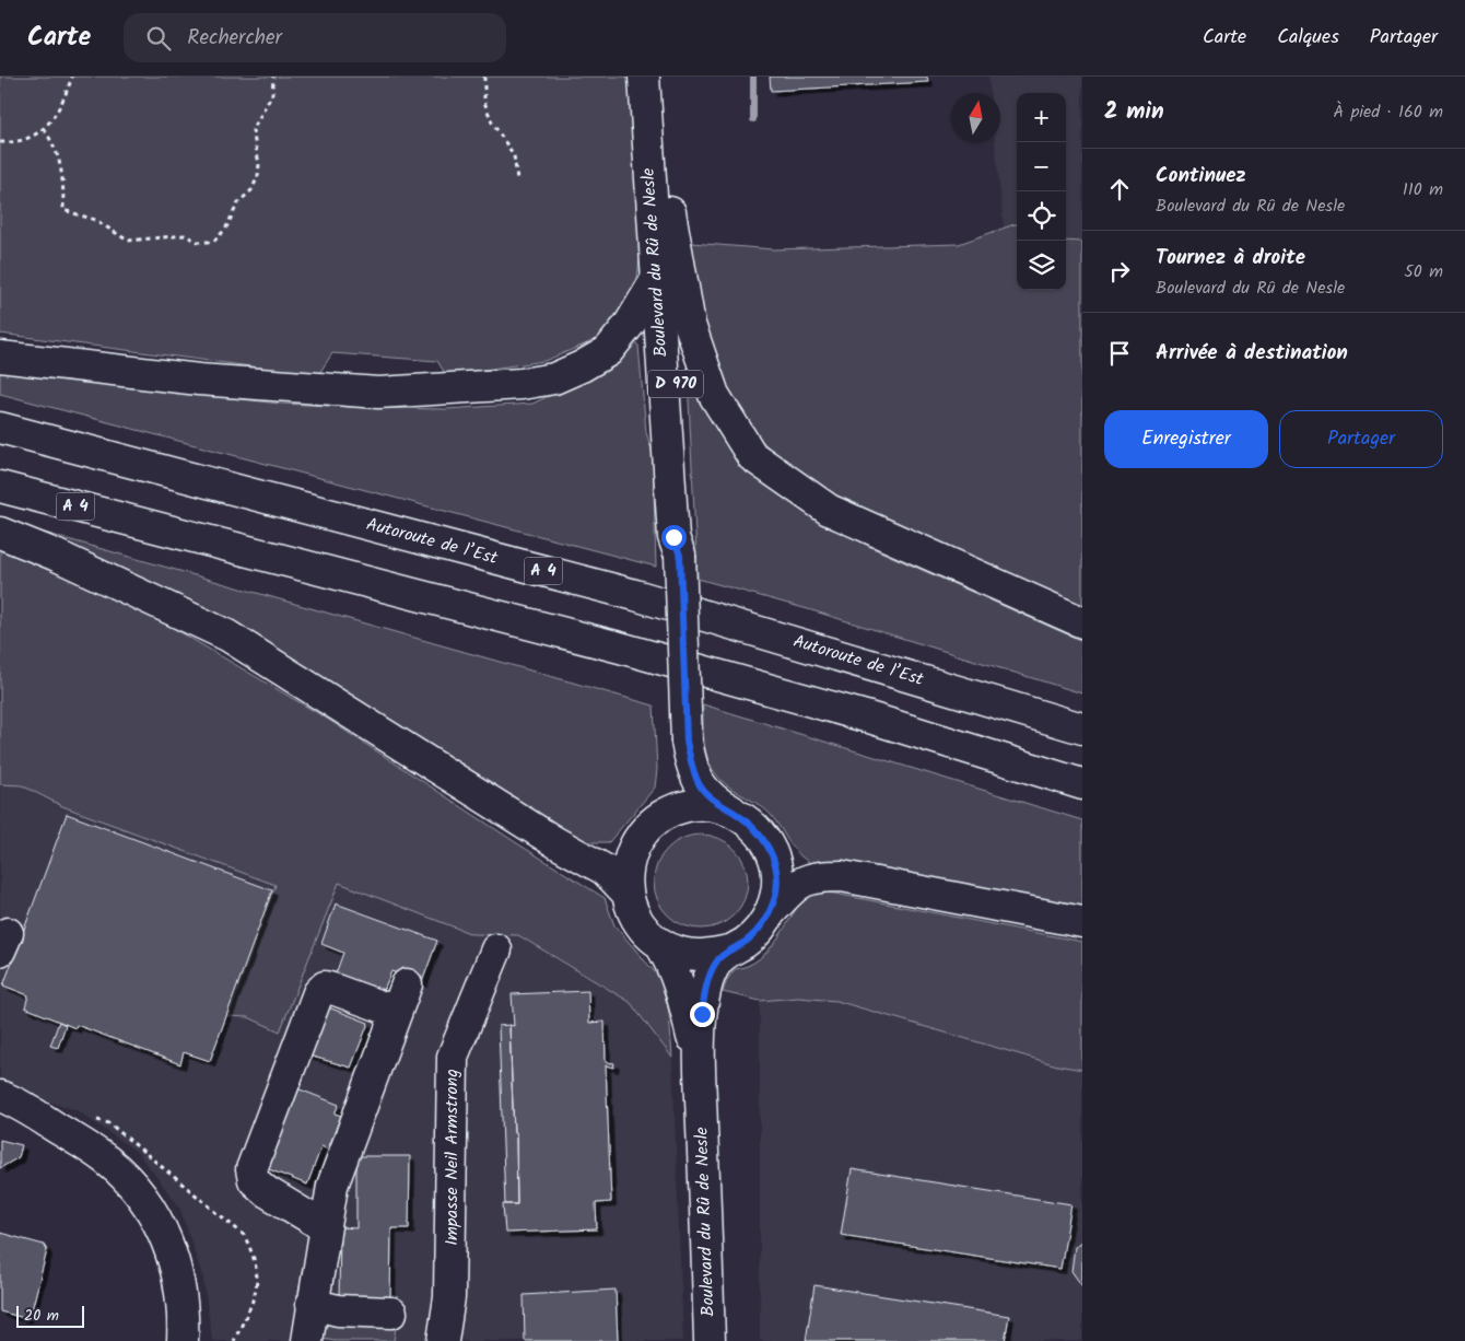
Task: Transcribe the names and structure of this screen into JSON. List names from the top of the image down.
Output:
{
  "streets": {
    "main road": [
      "Boulevard du Rû de Nesle",
      "D 970",
      "A 4",
      "Autoroute de l’Est",
      "Impasse Neil Armstrong"
    ]
  },
  "crossings": [
    ["Boulevard du Rû de Nesle", "D 970"]
  ],
  "scale_bar": "20 m",
  "north": "top",
  "page": {
    "header": "Carte",
    "search": "Rechercher",
    "nav": ["Carte", "Calques", "Partager"],
    "heading": ["2 min", "À pied · 160 m"],
    "map_buttons": ["+", "−"],
    "list": [
      ["Continuez", "Boulevard du Rû de Nesle", "110 m"],
      ["Tournez à droite", "Boulevard du Rû de Nesle", "50 m"],
      "Arrivée à destination"
    ],
    "buttons": ["Enregistrer", "Partager"],
    "scale": "20 m"
  }
}
